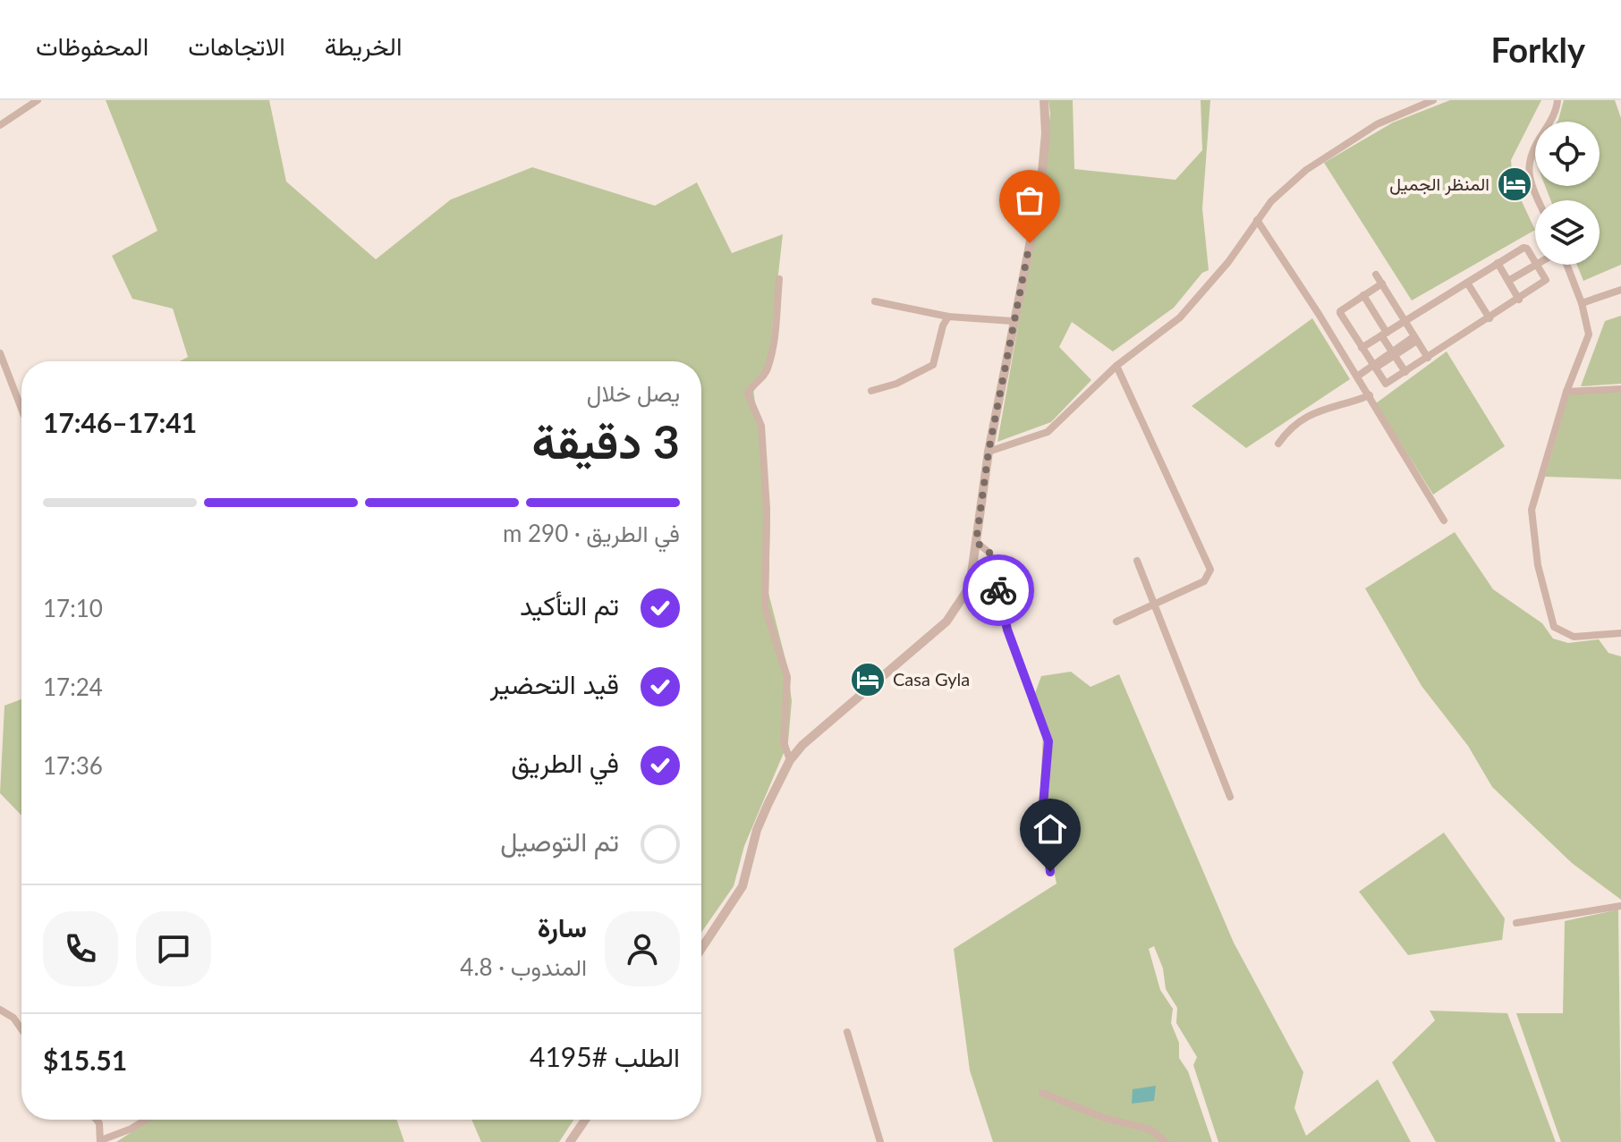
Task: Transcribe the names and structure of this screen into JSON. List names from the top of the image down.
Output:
{
  "places": {
    "hotel": ["المنظر الجميل", "Casa Gyla"]
  },
  "page": {
    "header": "Forkly",
    "nav": ["الخريطة", "الاتجاهات", "المحفوظات"],
    "heading": ["3 دقيقة", "يصل خلال", "17:41–17:46"],
    "panel": [
      "سارة",
      "المندوب · 4.8",
      "الطلب #4195",
      "$15.51"
    ],
    "bar": "في الطريق · 290 m",
    "list": [
      ["تم التأكيد", "17:10"],
      ["قيد التحضير", "17:24"],
      ["في الطريق", "17:36"],
      "تم التوصيل"
    ]
  }
}
